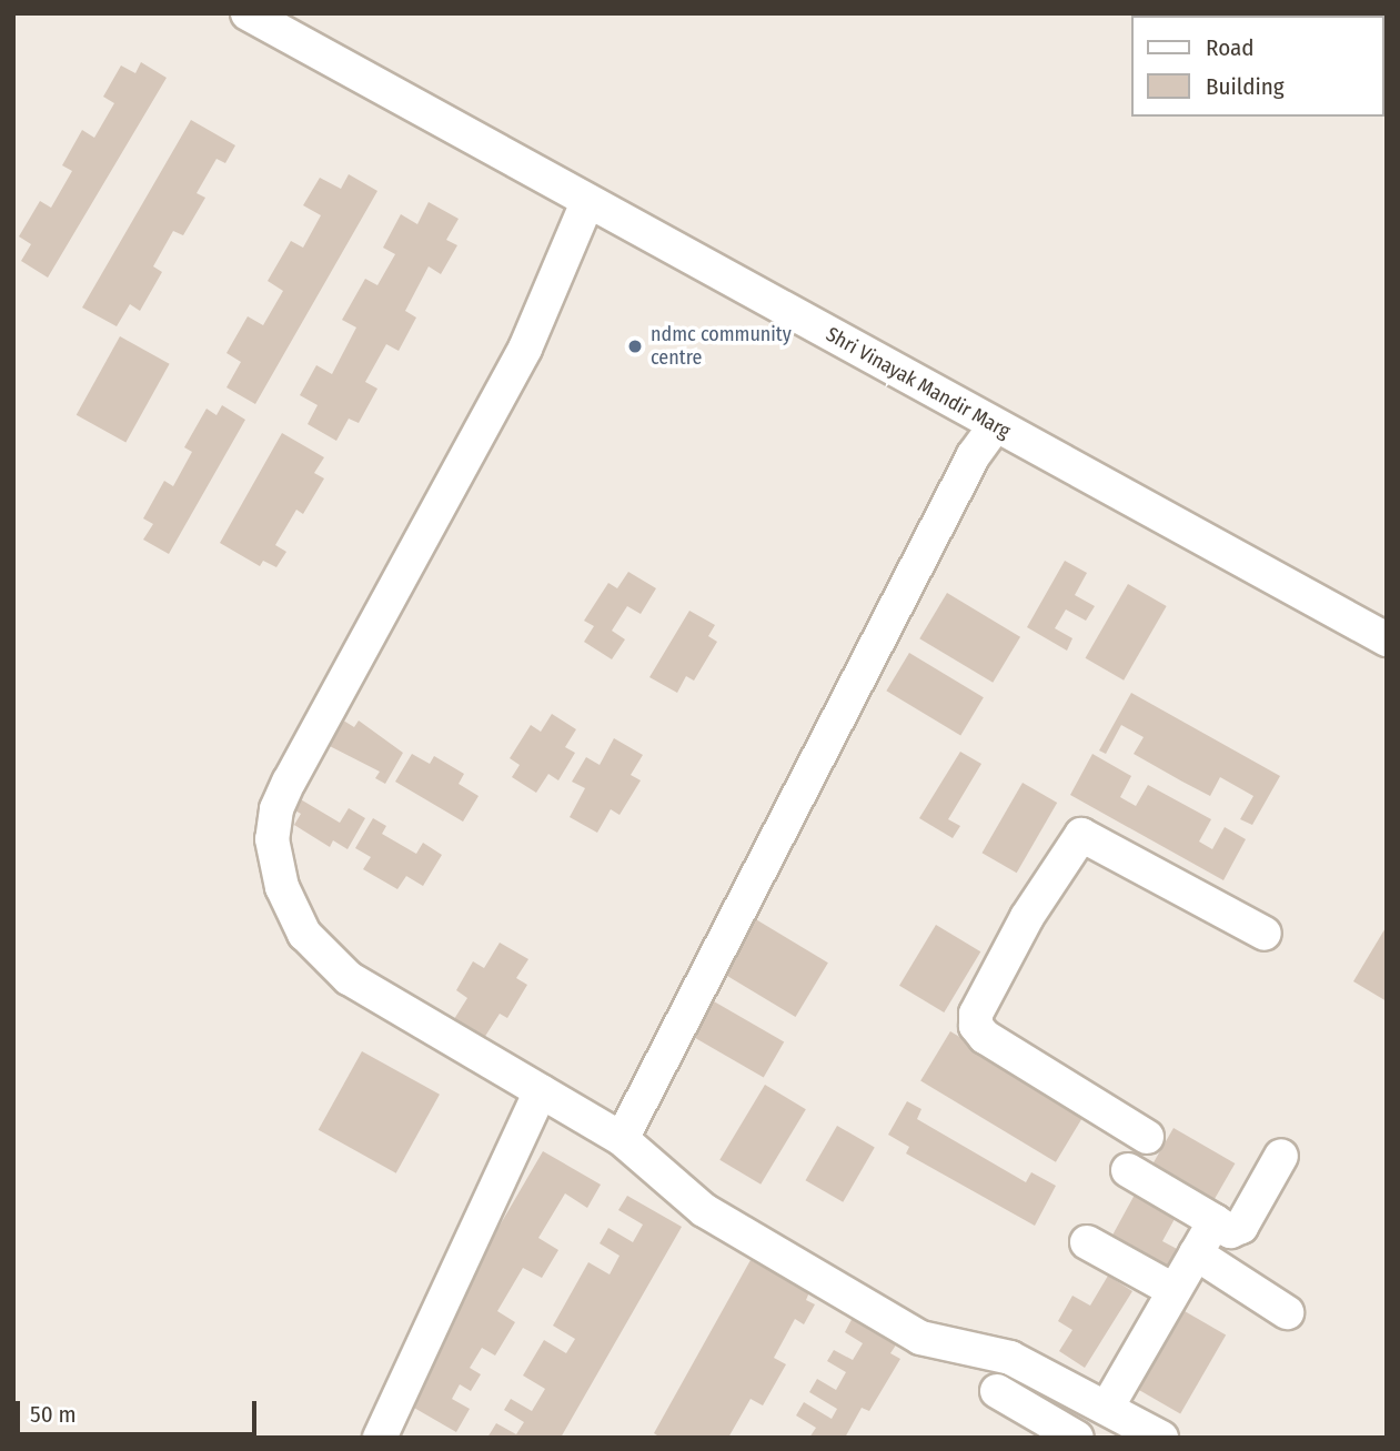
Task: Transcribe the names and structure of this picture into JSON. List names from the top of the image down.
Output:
{
  "streets": {
    "street": ["Shri Vinayak Mandir Marg"]
  },
  "places": ["ndmc community centre"],
  "legend": ["Road", "Building"],
  "scale_bar": "50 m"
}
